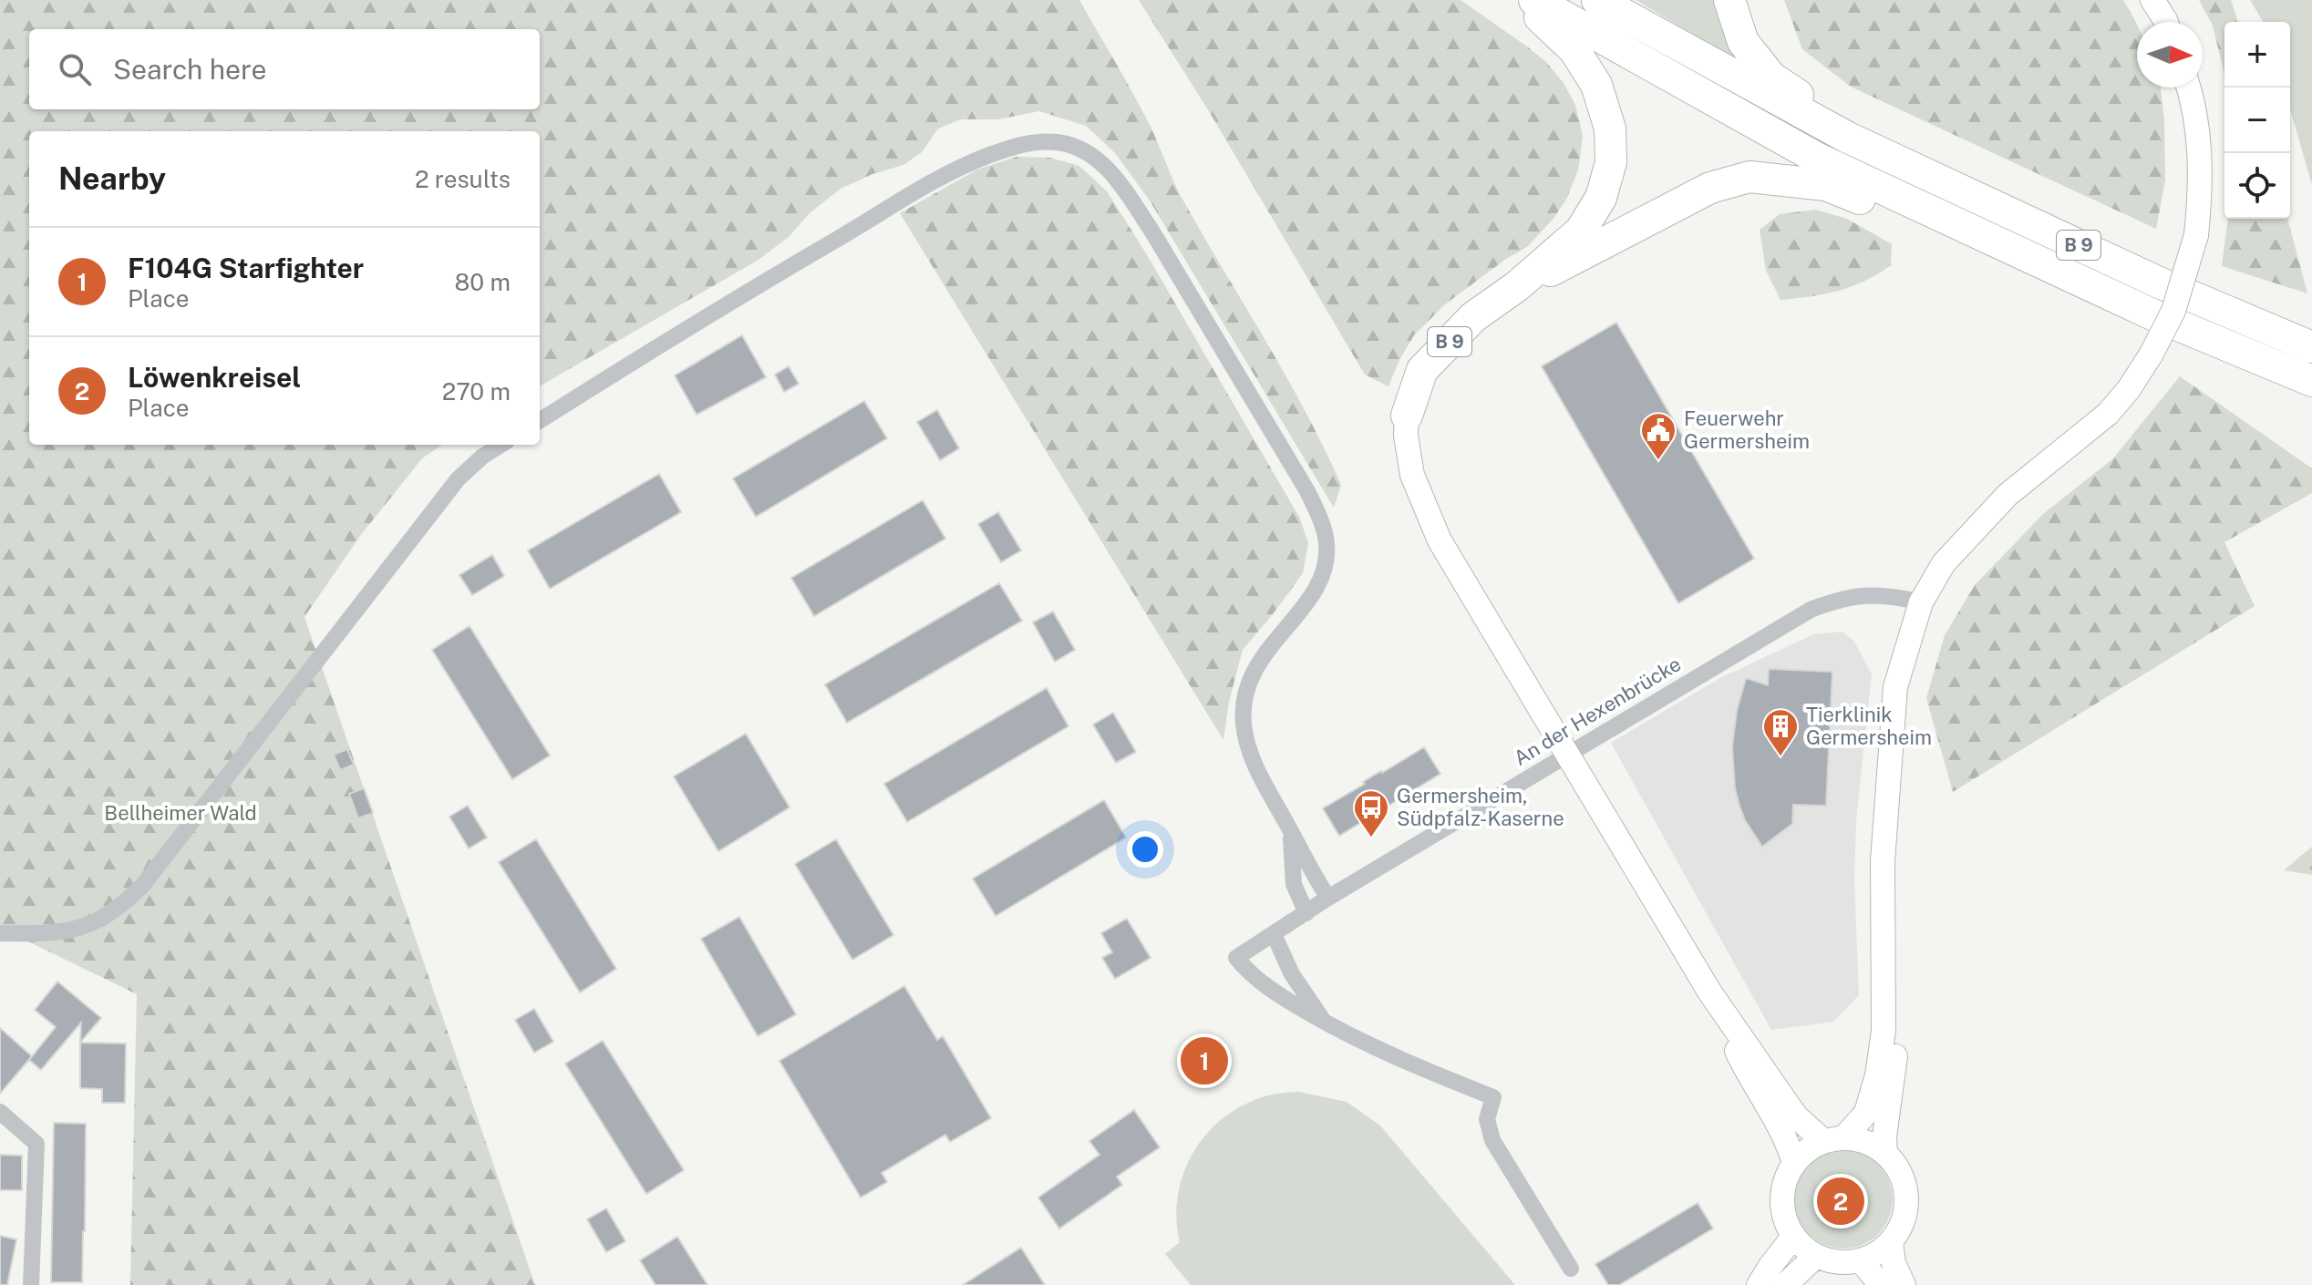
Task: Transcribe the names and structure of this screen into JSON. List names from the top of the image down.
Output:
{
  "streets": {
    "highway": ["B 9"],
    "street": ["An der Hexenbrücke"]
  },
  "parks": ["Bellheimer Wald"],
  "places": {
    "public building": ["Feuerwehr Germersheim"],
    "building": ["Tierklinik Germersheim"],
    "bus stop": ["Germersheim, Südpfalz-Kaserne"]
  },
  "north": "right",
  "page": {
    "map_buttons": ["+", "−"],
    "search": "Search here",
    "heading": ["Nearby", "2 results"],
    "list": [
      {
        "mark": "1",
        "name": "F104G Starfighter",
        "note": "Place",
        "value": "80 m"
      },
      {
        "mark": "2",
        "name": "Löwenkreisel",
        "note": "Place",
        "value": "270 m"
      }
    ],
    "pins": ["1", "2"]
  }
}
